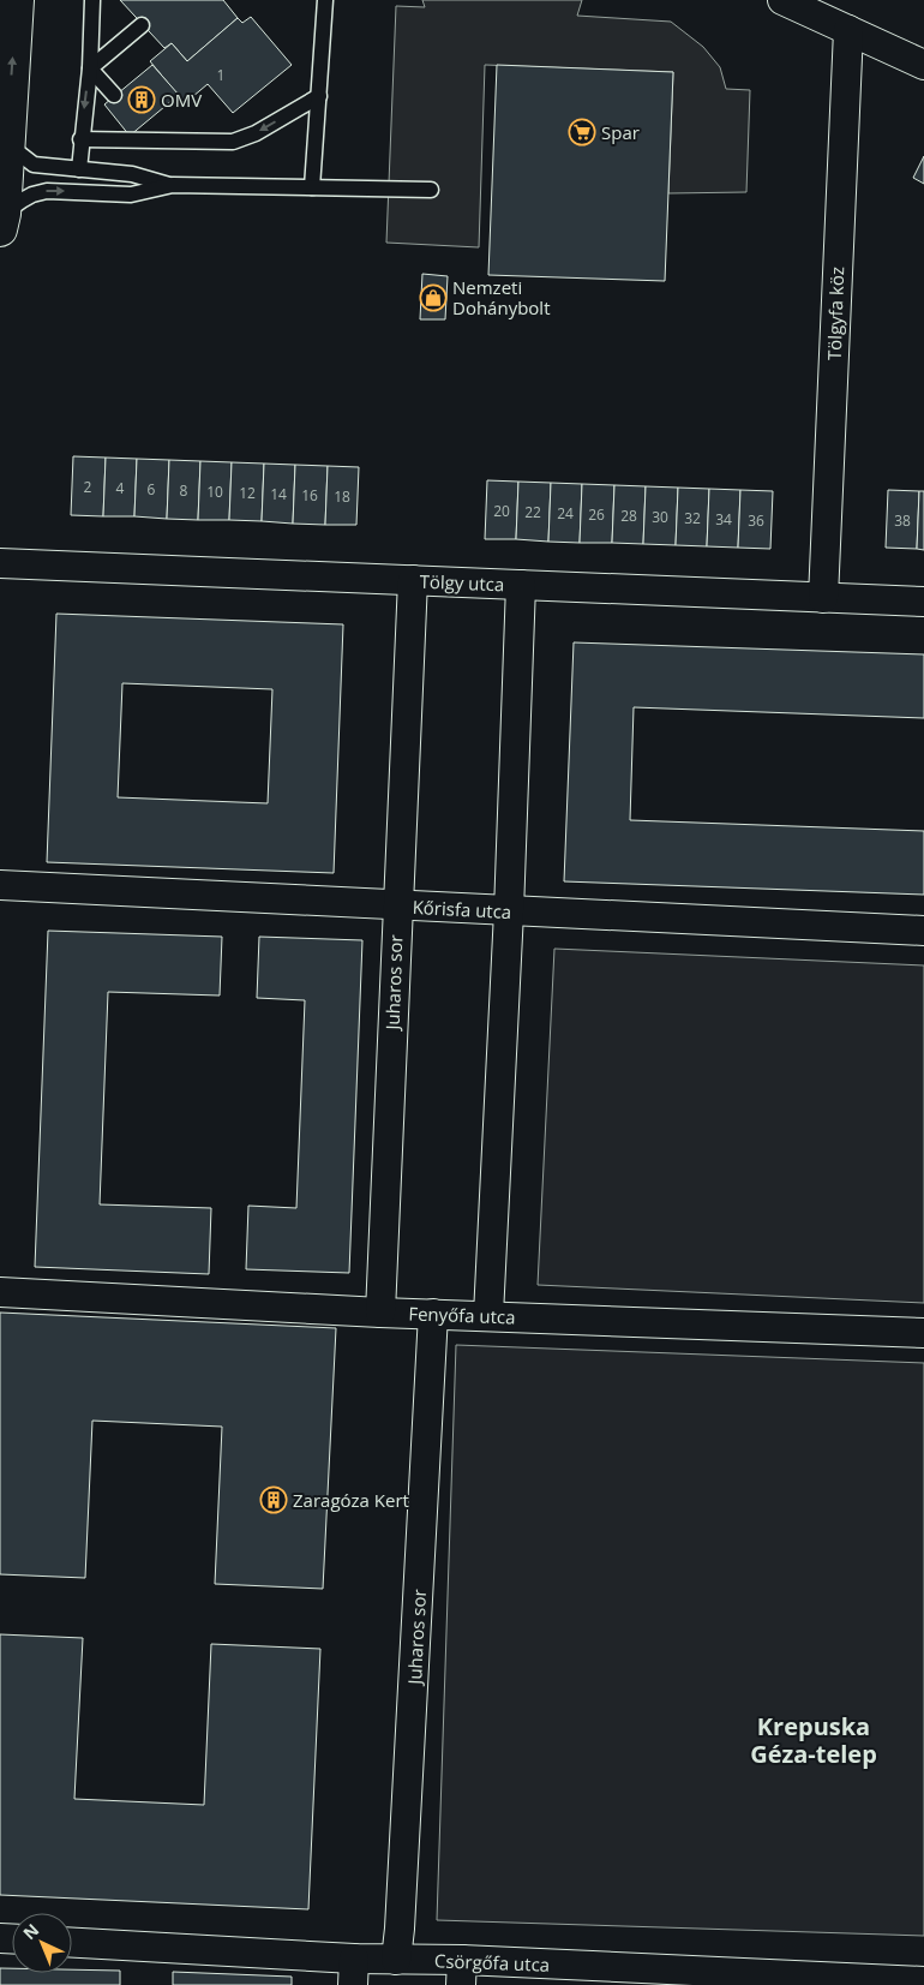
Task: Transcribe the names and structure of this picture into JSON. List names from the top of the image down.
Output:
{
  "streets": {
    "street": [
      "Tölgyfa köz",
      "Tölgy utca",
      "Kőrisfa utca",
      "Juharos sor",
      "Fenyőfa utca",
      "Csörgőfa utca"
    ]
  },
  "crossings": [
    ["Tölgyfa köz", "Tölgy utca"],
    ["Tölgy utca", "Juharos sor"],
    ["Kőrisfa utca", "Juharos sor"],
    ["Juharos sor", "Fenyőfa utca"],
    ["Juharos sor", "Csörgőfa utca"]
  ],
  "districts": ["Krepuska Géza-telep"],
  "places": {
    "building": ["OMV", "Zaragóza Kert"],
    "supermarket": ["Spar"],
    "shop": ["Nemzeti Dohánybolt"]
  },
  "house_numbers": [
    "1",
    "2",
    "4",
    "6",
    "8",
    "10",
    "12",
    "14",
    "16",
    "18",
    "20",
    "22",
    "24",
    "26",
    "28",
    "30",
    "32",
    "34",
    "36",
    "38"
  ],
  "north": "top left"
}
